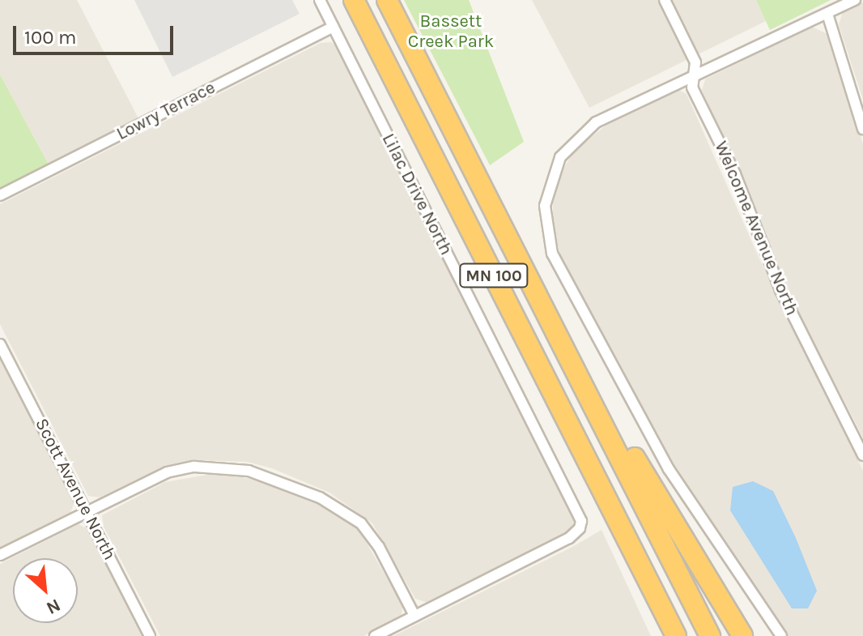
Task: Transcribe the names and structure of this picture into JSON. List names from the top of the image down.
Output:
{
  "streets": {
    "highway": ["MN 100"],
    "street": [
      "Lowry Terrace",
      "Lilac Drive North",
      "Welcome Avenue North",
      "Scott Avenue North"
    ]
  },
  "crossings": [
    ["Lowry Terrace", "Lilac Drive North"]
  ],
  "parks": ["Bassett Creek Park"],
  "scale_bar": "100 m",
  "north": "bottom right"
}
